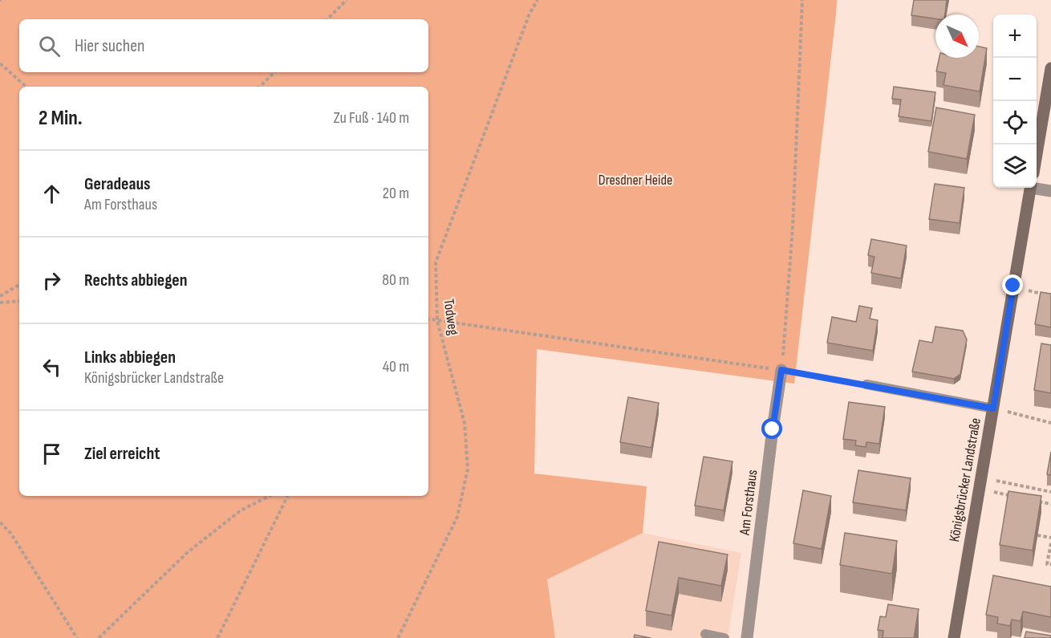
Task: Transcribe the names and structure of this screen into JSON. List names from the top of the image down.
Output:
{
  "streets": {
    "main road": ["Königsbrücker Landstraße"],
    "street": ["Am Forsthaus"],
    "path": ["Todweg"]
  },
  "parks": ["Dresdner Heide"],
  "north": "bottom right",
  "page": {
    "map_buttons": ["+", "−"],
    "search": "Hier suchen",
    "heading": ["2 Min.", "Zu Fuß · 140 m"],
    "list": [
      ["Geradeaus", "Am Forsthaus", "20 m"],
      ["Rechts abbiegen", "80 m"],
      ["Links abbiegen", "Königsbrücker Landstraße", "40 m"],
      "Ziel erreicht"
    ]
  }
}
